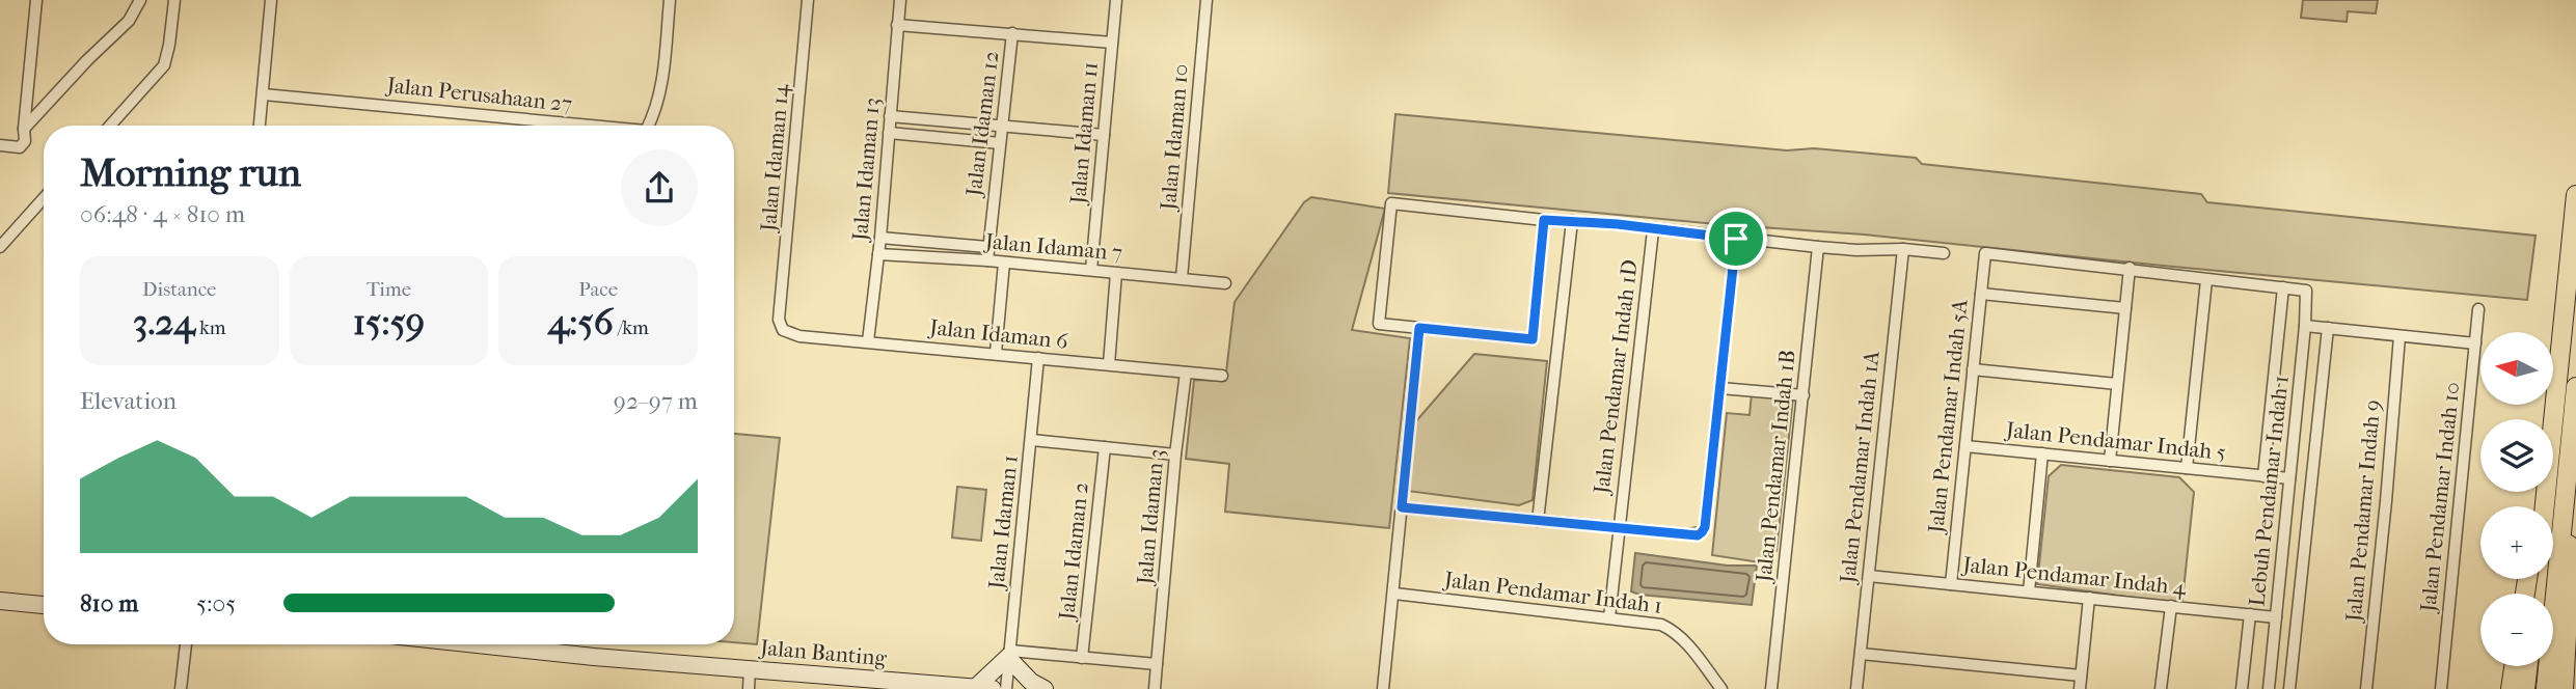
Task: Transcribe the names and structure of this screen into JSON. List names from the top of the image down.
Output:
{
  "streets": {
    "main road": ["Jalan Banting"],
    "street": [
      "Jalan Perusahaan 27",
      "Jalan Idaman 12",
      "Jalan Idaman 11",
      "Jalan Idaman 10",
      "Jalan Idaman 14",
      "Jalan Idaman 13",
      "Jalan Idaman 7",
      "Jalan Idaman 6",
      "Jalan Pendamar Indah 1D",
      "Jalan Pendamar Indah 5A",
      "Jalan Pendamar Indah 5",
      "Jalan Pendamar Indah 1B",
      "Jalan Pendamar Indah 1A",
      "Lebuh Pendamar Indah 1",
      "Jalan Pendamar Indah 10",
      "Jalan Pendamar Indah 9",
      "Jalan Idaman 3",
      "Jalan Idaman 1",
      "Jalan Idaman 2",
      "Jalan Pendamar Indah 4",
      "Jalan Pendamar Indah 1"
    ]
  },
  "crossings": [
    ["Jalan Idaman 12", "Jalan Idaman 7"],
    ["Jalan Idaman 11", "Jalan Idaman 7"],
    ["Jalan Idaman 10", "Jalan Idaman 7"],
    ["Jalan Idaman 14", "Jalan Idaman 6"],
    ["Jalan Idaman 13", "Jalan Idaman 7"],
    ["Jalan Idaman 13", "Jalan Idaman 6"],
    ["Jalan Idaman 6", "Jalan Idaman 3"],
    ["Jalan Idaman 6", "Jalan Idaman 1"],
    ["Jalan Pendamar Indah 1D", "Jalan Pendamar Indah 1"],
    ["Jalan Pendamar Indah 5A", "Jalan Pendamar Indah 5"],
    ["Jalan Pendamar Indah 5A", "Jalan Pendamar Indah 4"],
    ["Jalan Pendamar Indah 5", "Lebuh Pendamar Indah 1"],
    ["Jalan Pendamar Indah 1A", "Jalan Pendamar Indah 4"],
    ["Lebuh Pendamar Indah 1", "Jalan Pendamar Indah 4"]
  ],
  "north": "left",
  "page": {
    "heading": ["Morning run", "06:48 · 4 × 810 m"],
    "stats": [
      ["Distance", "3.24 km"],
      ["Time", "15:59"],
      ["Pace", "4:56 /km"]
    ],
    "map_buttons": ["+", "−"],
    "chart": ["Elevation", "92–97 m"],
    "list": [
      {
        "name": "810 m",
        "note": "5:05"
      }
    ]
  }
}
